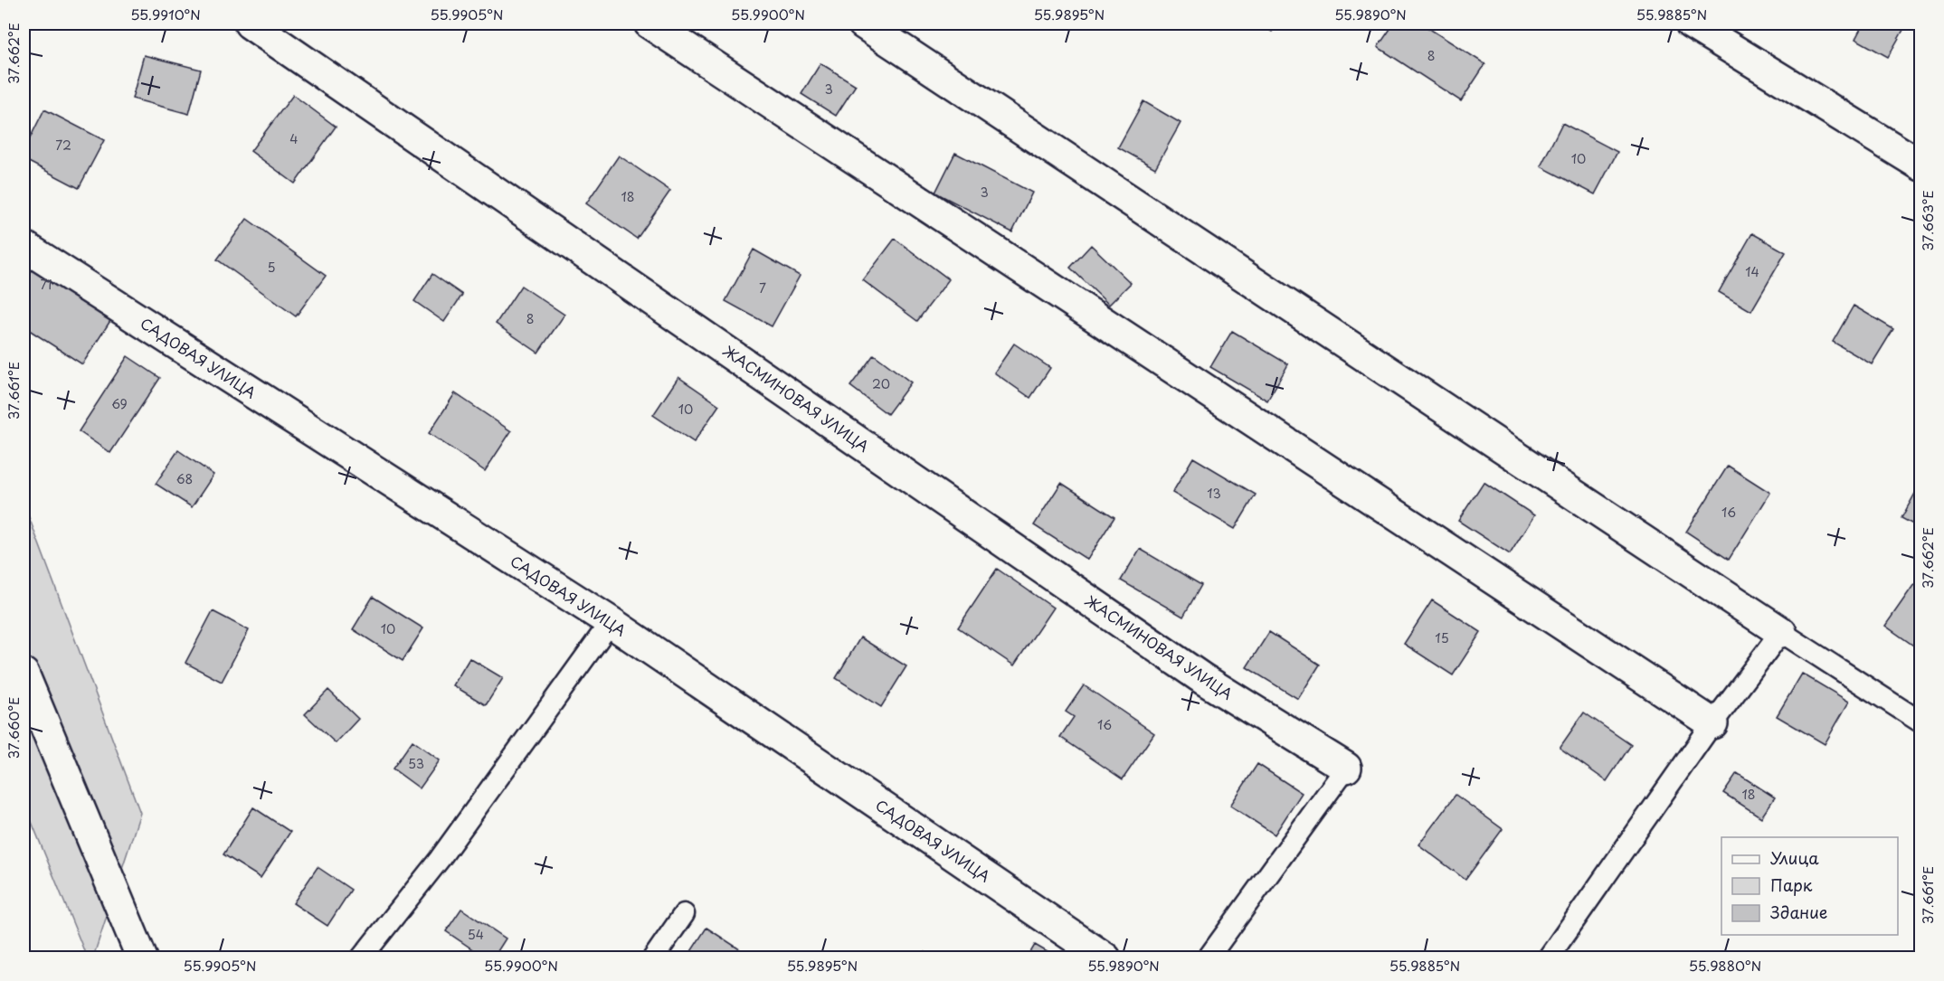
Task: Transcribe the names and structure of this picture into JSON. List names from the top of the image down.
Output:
{
  "streets": {
    "street": ["САДОВАЯ УЛИЦА", "ЖАСМИНОВАЯ УЛИЦА"]
  },
  "house_numbers": [
    "8",
    "3",
    "4",
    "72",
    "10",
    "3",
    "18",
    "5",
    "14",
    "71",
    "7",
    "8",
    "20",
    "69",
    "10",
    "68",
    "13",
    "16",
    "10",
    "15",
    "16",
    "53",
    "18",
    "54"
  ],
  "legend": ["Улица", "Парк", "Здание"],
  "coordinates": [
    "55.9910°N",
    "55.9905°N",
    "55.9900°N",
    "55.9895°N",
    "55.9890°N",
    "55.9885°N",
    "37.662°E",
    "37.663°E",
    "37.661°E",
    "37.660°E",
    "55.9880°N"
  ]
}
